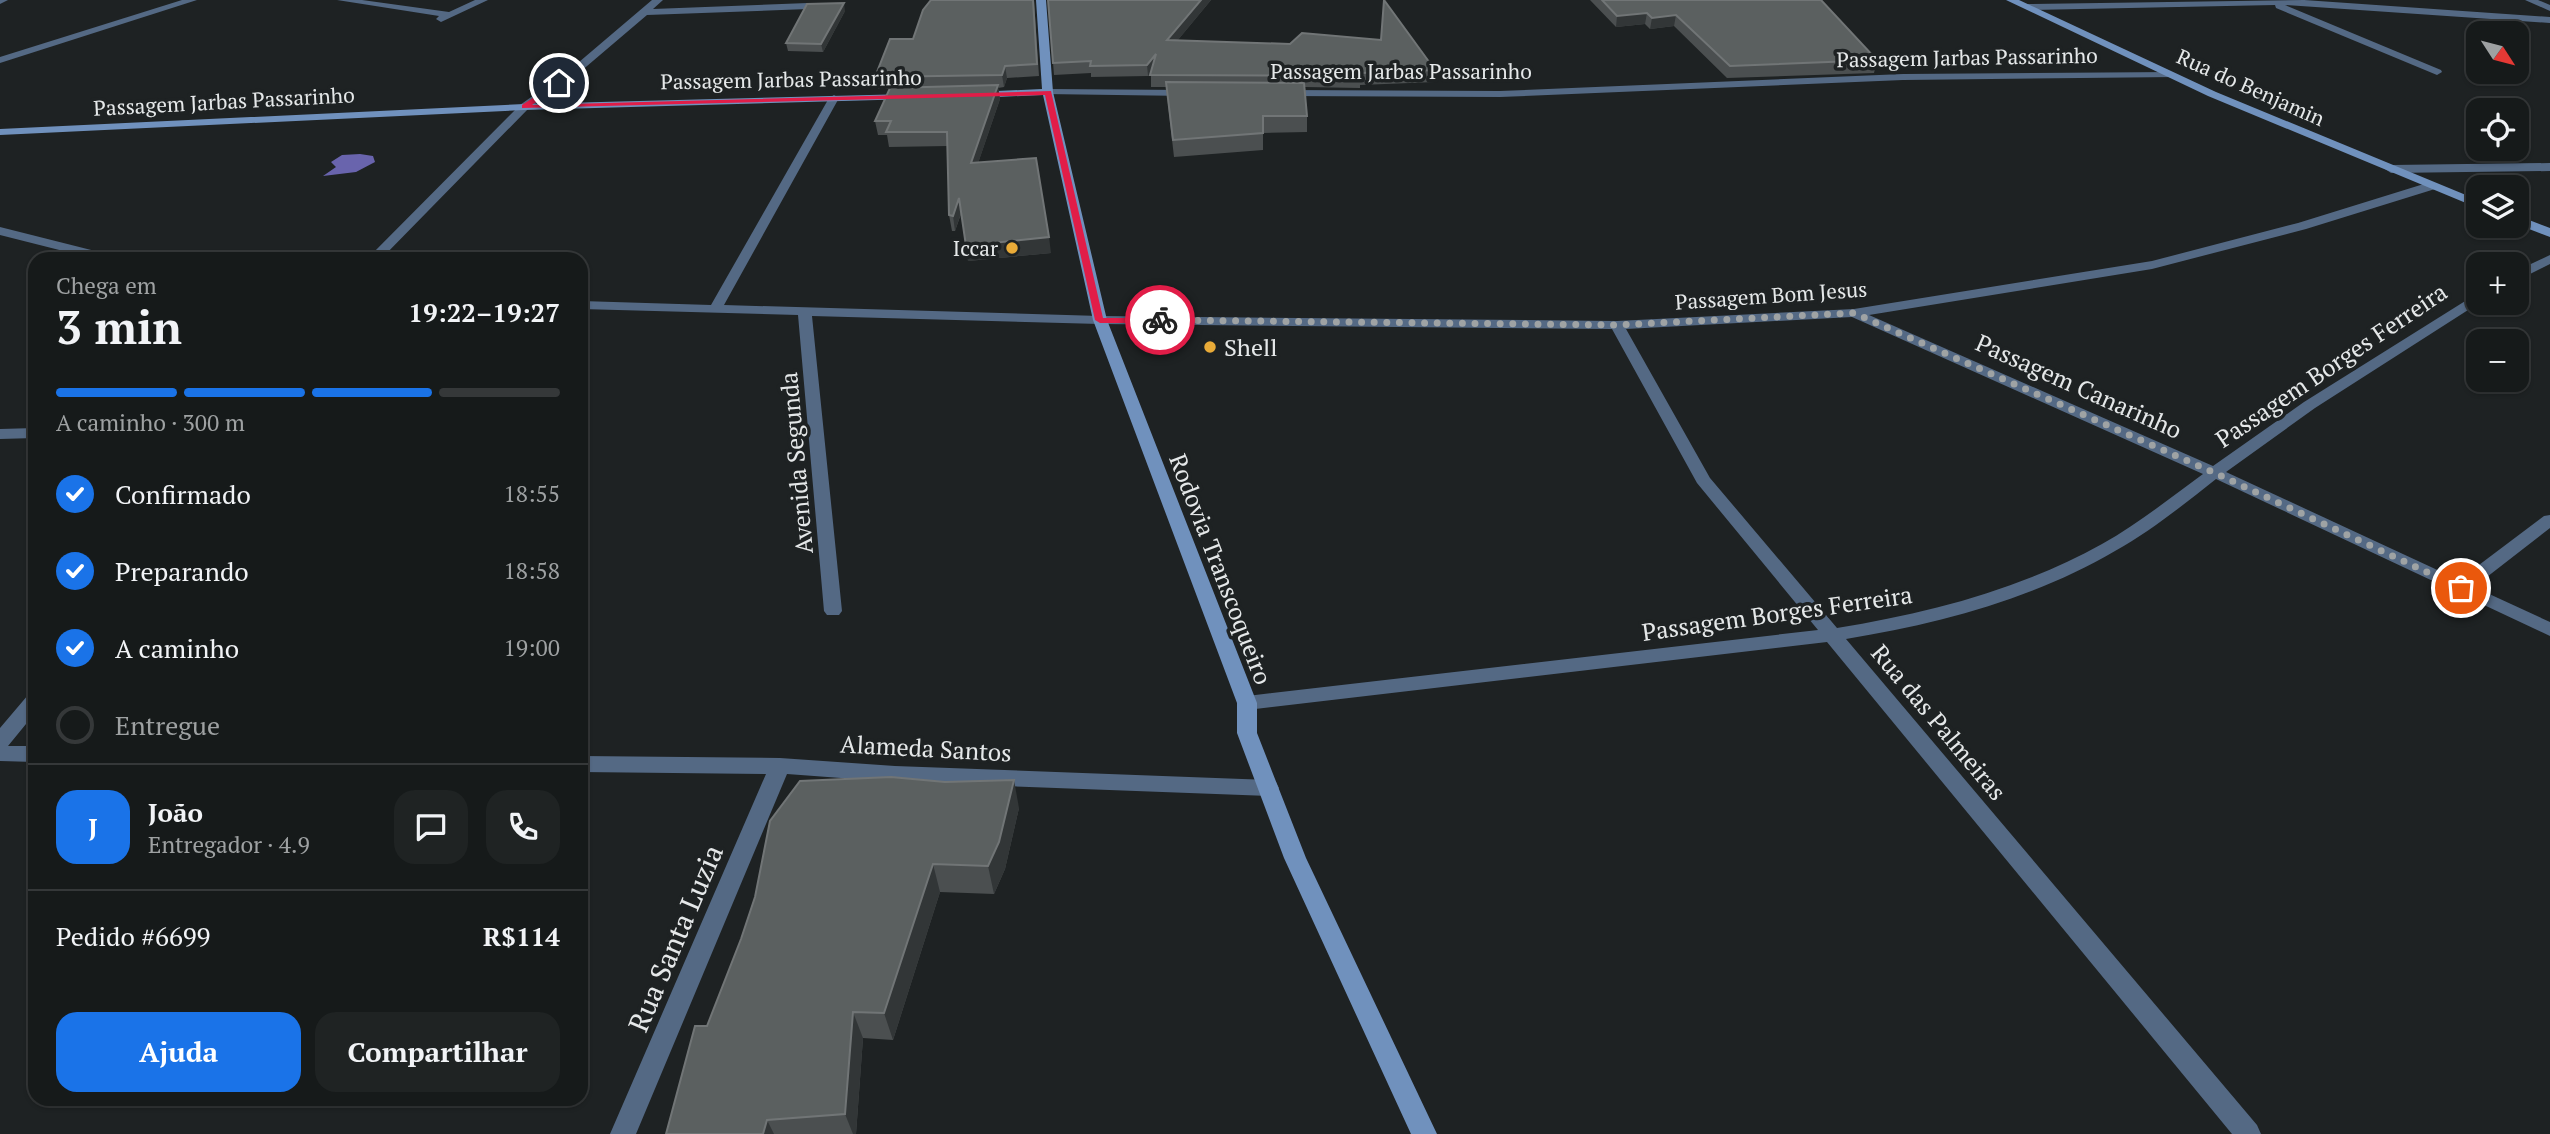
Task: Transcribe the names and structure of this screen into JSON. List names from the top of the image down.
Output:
{
  "streets": {
    "main road": ["Passagem Jarbas Passarinho", "Rua do Benjamin", "Rodovia Transcoqueiro"],
    "street": [
      "Passagem Bom Jesus",
      "Passagem Borges Ferreira",
      "Passagem Canarinho",
      "Avenida Segunda",
      "Rua das Palmeiras",
      "Alameda Santos",
      "Rua Santa Luzia"
    ]
  },
  "crossings": [
    ["Passagem Jarbas Passarinho", "Rua do Benjamin"],
    ["Rua do Benjamin", "Passagem Bom Jesus"],
    ["Passagem Bom Jesus", "Passagem Canarinho"],
    ["Passagem Bom Jesus", "Rodovia Transcoqueiro"],
    ["Passagem Bom Jesus", "Rua das Palmeiras"],
    ["Passagem Borges Ferreira", "Passagem Canarinho"],
    ["Passagem Borges Ferreira", "Rodovia Transcoqueiro"],
    ["Passagem Borges Ferreira", "Rua das Palmeiras"],
    ["Rodovia Transcoqueiro", "Alameda Santos"],
    ["Alameda Santos", "Rua Santa Luzia"]
  ],
  "places": ["Iccar", "Shell"],
  "north": "bottom right",
  "page": {
    "map_buttons": ["+", "−"],
    "heading": ["3 min", "Chega em", "19:22–19:27"],
    "panel": [
      "João",
      "Entregador · 4.9",
      "Pedido #6699",
      "R$114"
    ],
    "bar": "A caminho · 300 m",
    "list": [
      ["Confirmado", "18:55"],
      ["Preparando", "18:58"],
      ["A caminho", "19:00"],
      "Entregue"
    ],
    "round": "J",
    "buttons": ["Ajuda", "Compartilhar"]
  }
}
